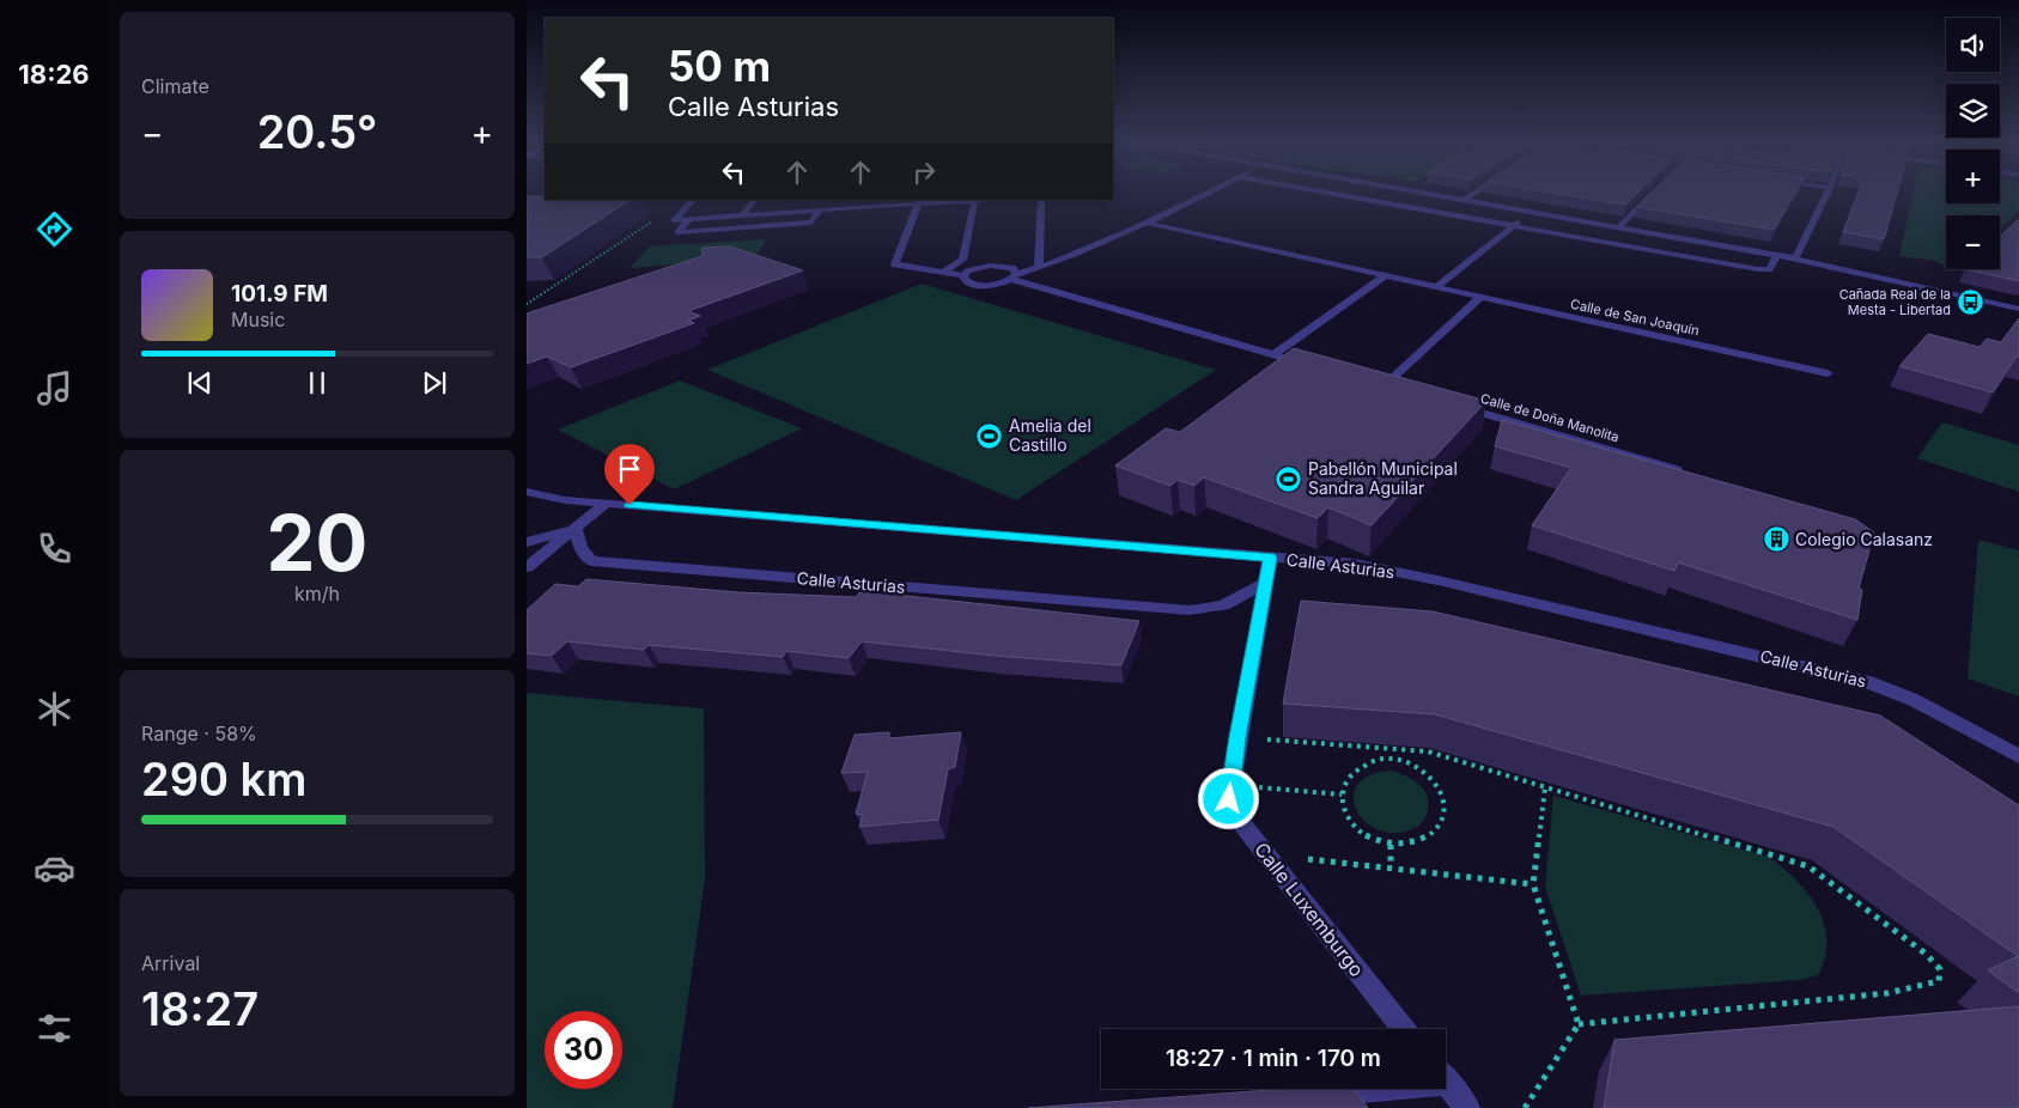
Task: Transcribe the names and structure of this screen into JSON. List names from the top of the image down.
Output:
{
  "streets": {
    "street": [
      "Calle de San Joaquín",
      "Calle de Doña Manolita",
      "Calle Asturias",
      "Calle Luxemburgo"
    ]
  },
  "crossings": [
    ["Calle Asturias", "Calle Luxemburgo"]
  ],
  "places": {
    "bus stop": ["Cañada Real de la Mesta - Libertad"],
    "sports": ["Amelia del Castillo", "Pabellón Municipal Sandra Aguilar"],
    "building": ["Colegio Calasanz"]
  },
  "page": {
    "tabs": "18:26",
    "tile": [
      "Climate",
      ["20", "km/h"],
      ["Range · 58%", "290 km"],
      ["Arrival", "18:27"]
    ],
    "map_buttons": ["+", "−"],
    "turn": ["50 m", "Calle Asturias"],
    "heat": ["−", "20.5°", "+"],
    "song": ["101.9 FM", "Music"],
    "limit": "30",
    "trip": "18:27 · 1 min · 170 m"
  }
}
